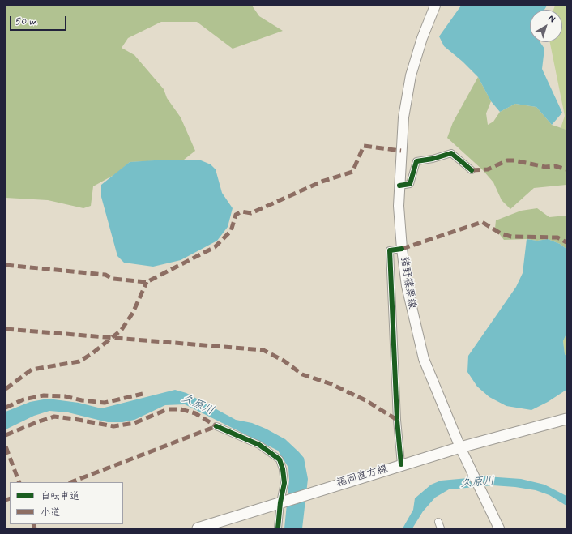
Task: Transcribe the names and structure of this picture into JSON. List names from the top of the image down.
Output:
{
  "streets": {
    "main road": ["猪野篠栗線", "福岡直方線"]
  },
  "crossings": [
    ["猪野篠栗線", "福岡直方線"]
  ],
  "water": ["久原川"],
  "legend": ["自転車道", "小道"],
  "scale_bar": "50 m",
  "north": "top right"
}
